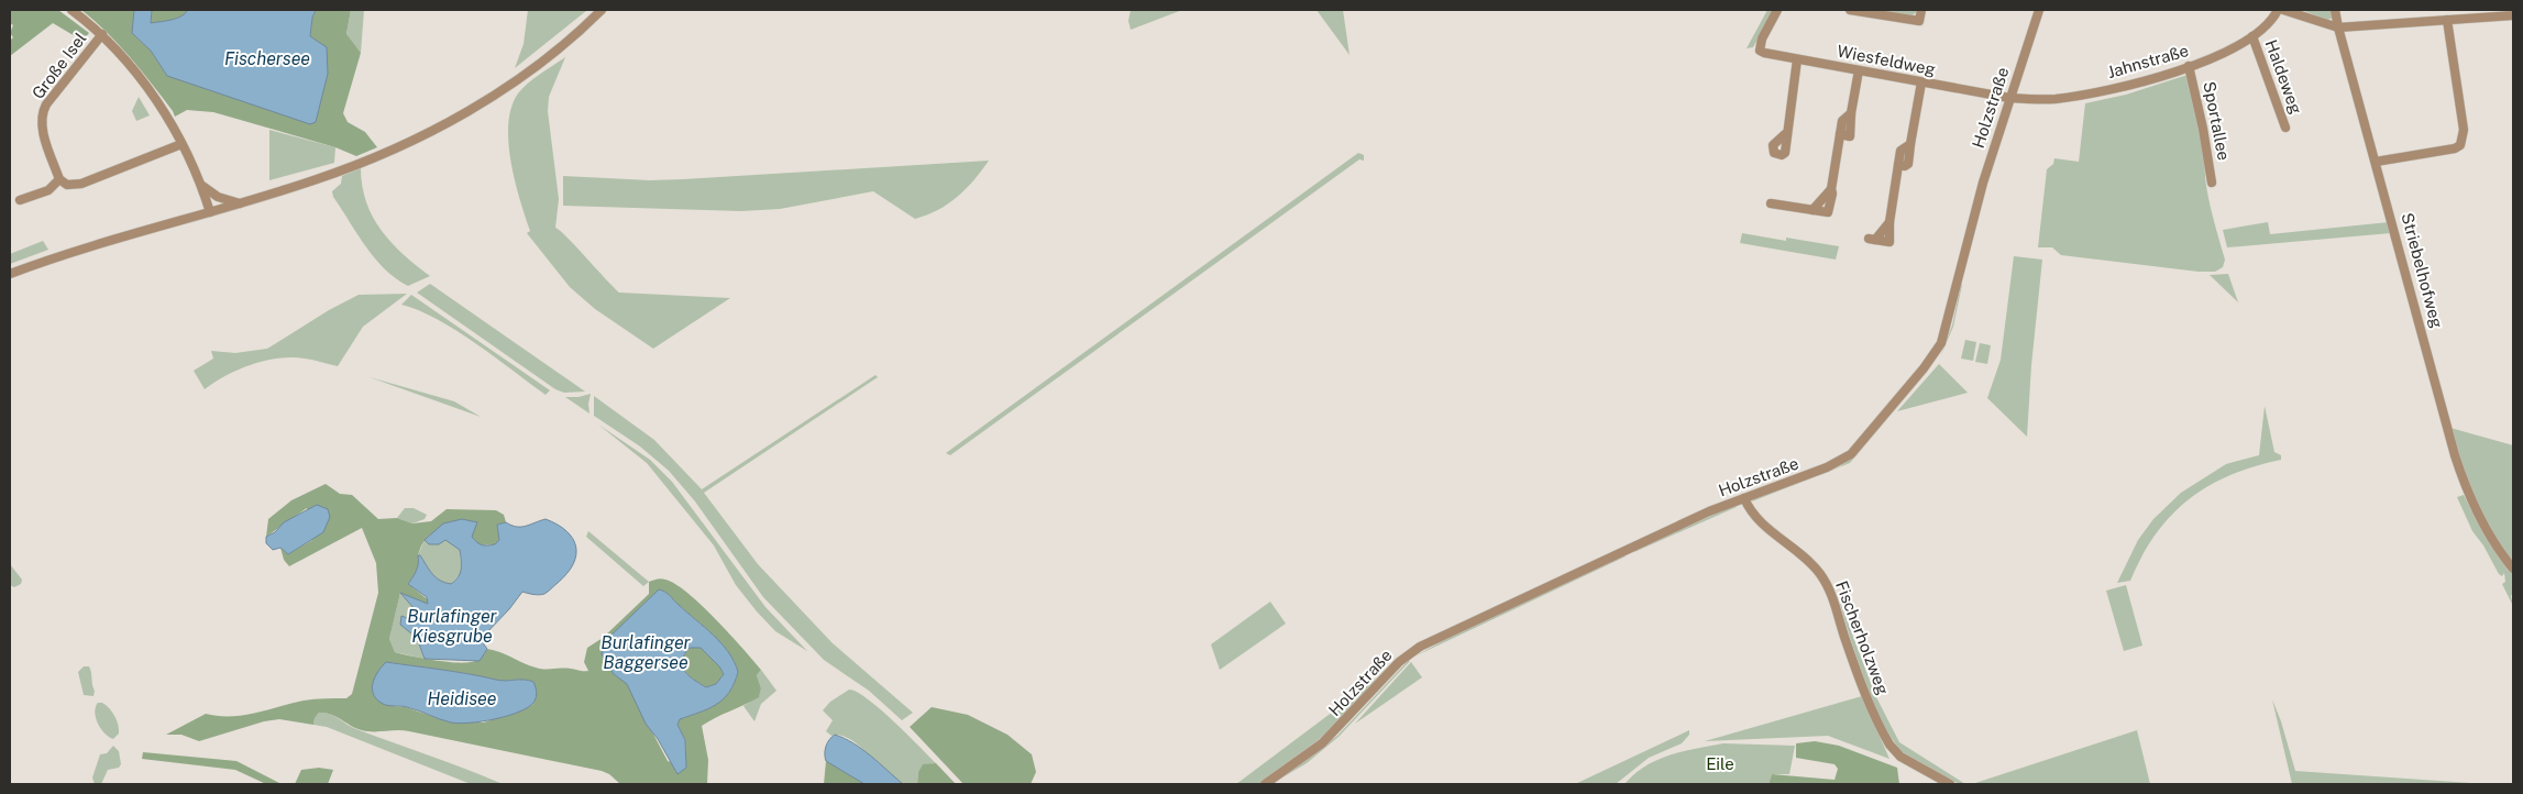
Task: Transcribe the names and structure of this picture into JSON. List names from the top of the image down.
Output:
{
  "streets": {
    "street": [
      "Wiesfeldweg",
      "Jahnstraße",
      "Große Isel",
      "Haldeweg",
      "Holzstraße",
      "Sportallee",
      "Striebelhofweg",
      "Fischerholzweg"
    ]
  },
  "crossings": [
    ["Wiesfeldweg", "Jahnstraße"],
    ["Wiesfeldweg", "Holzstraße"],
    ["Jahnstraße", "Haldeweg"],
    ["Jahnstraße", "Holzstraße"],
    ["Jahnstraße", "Sportallee"],
    ["Holzstraße", "Fischerholzweg"]
  ],
  "water": [
    "Fischersee",
    "Burlafinger Kiesgrube",
    "Burlafinger Baggersee",
    "Heidisee"
  ],
  "parks": ["Eile"]
}
